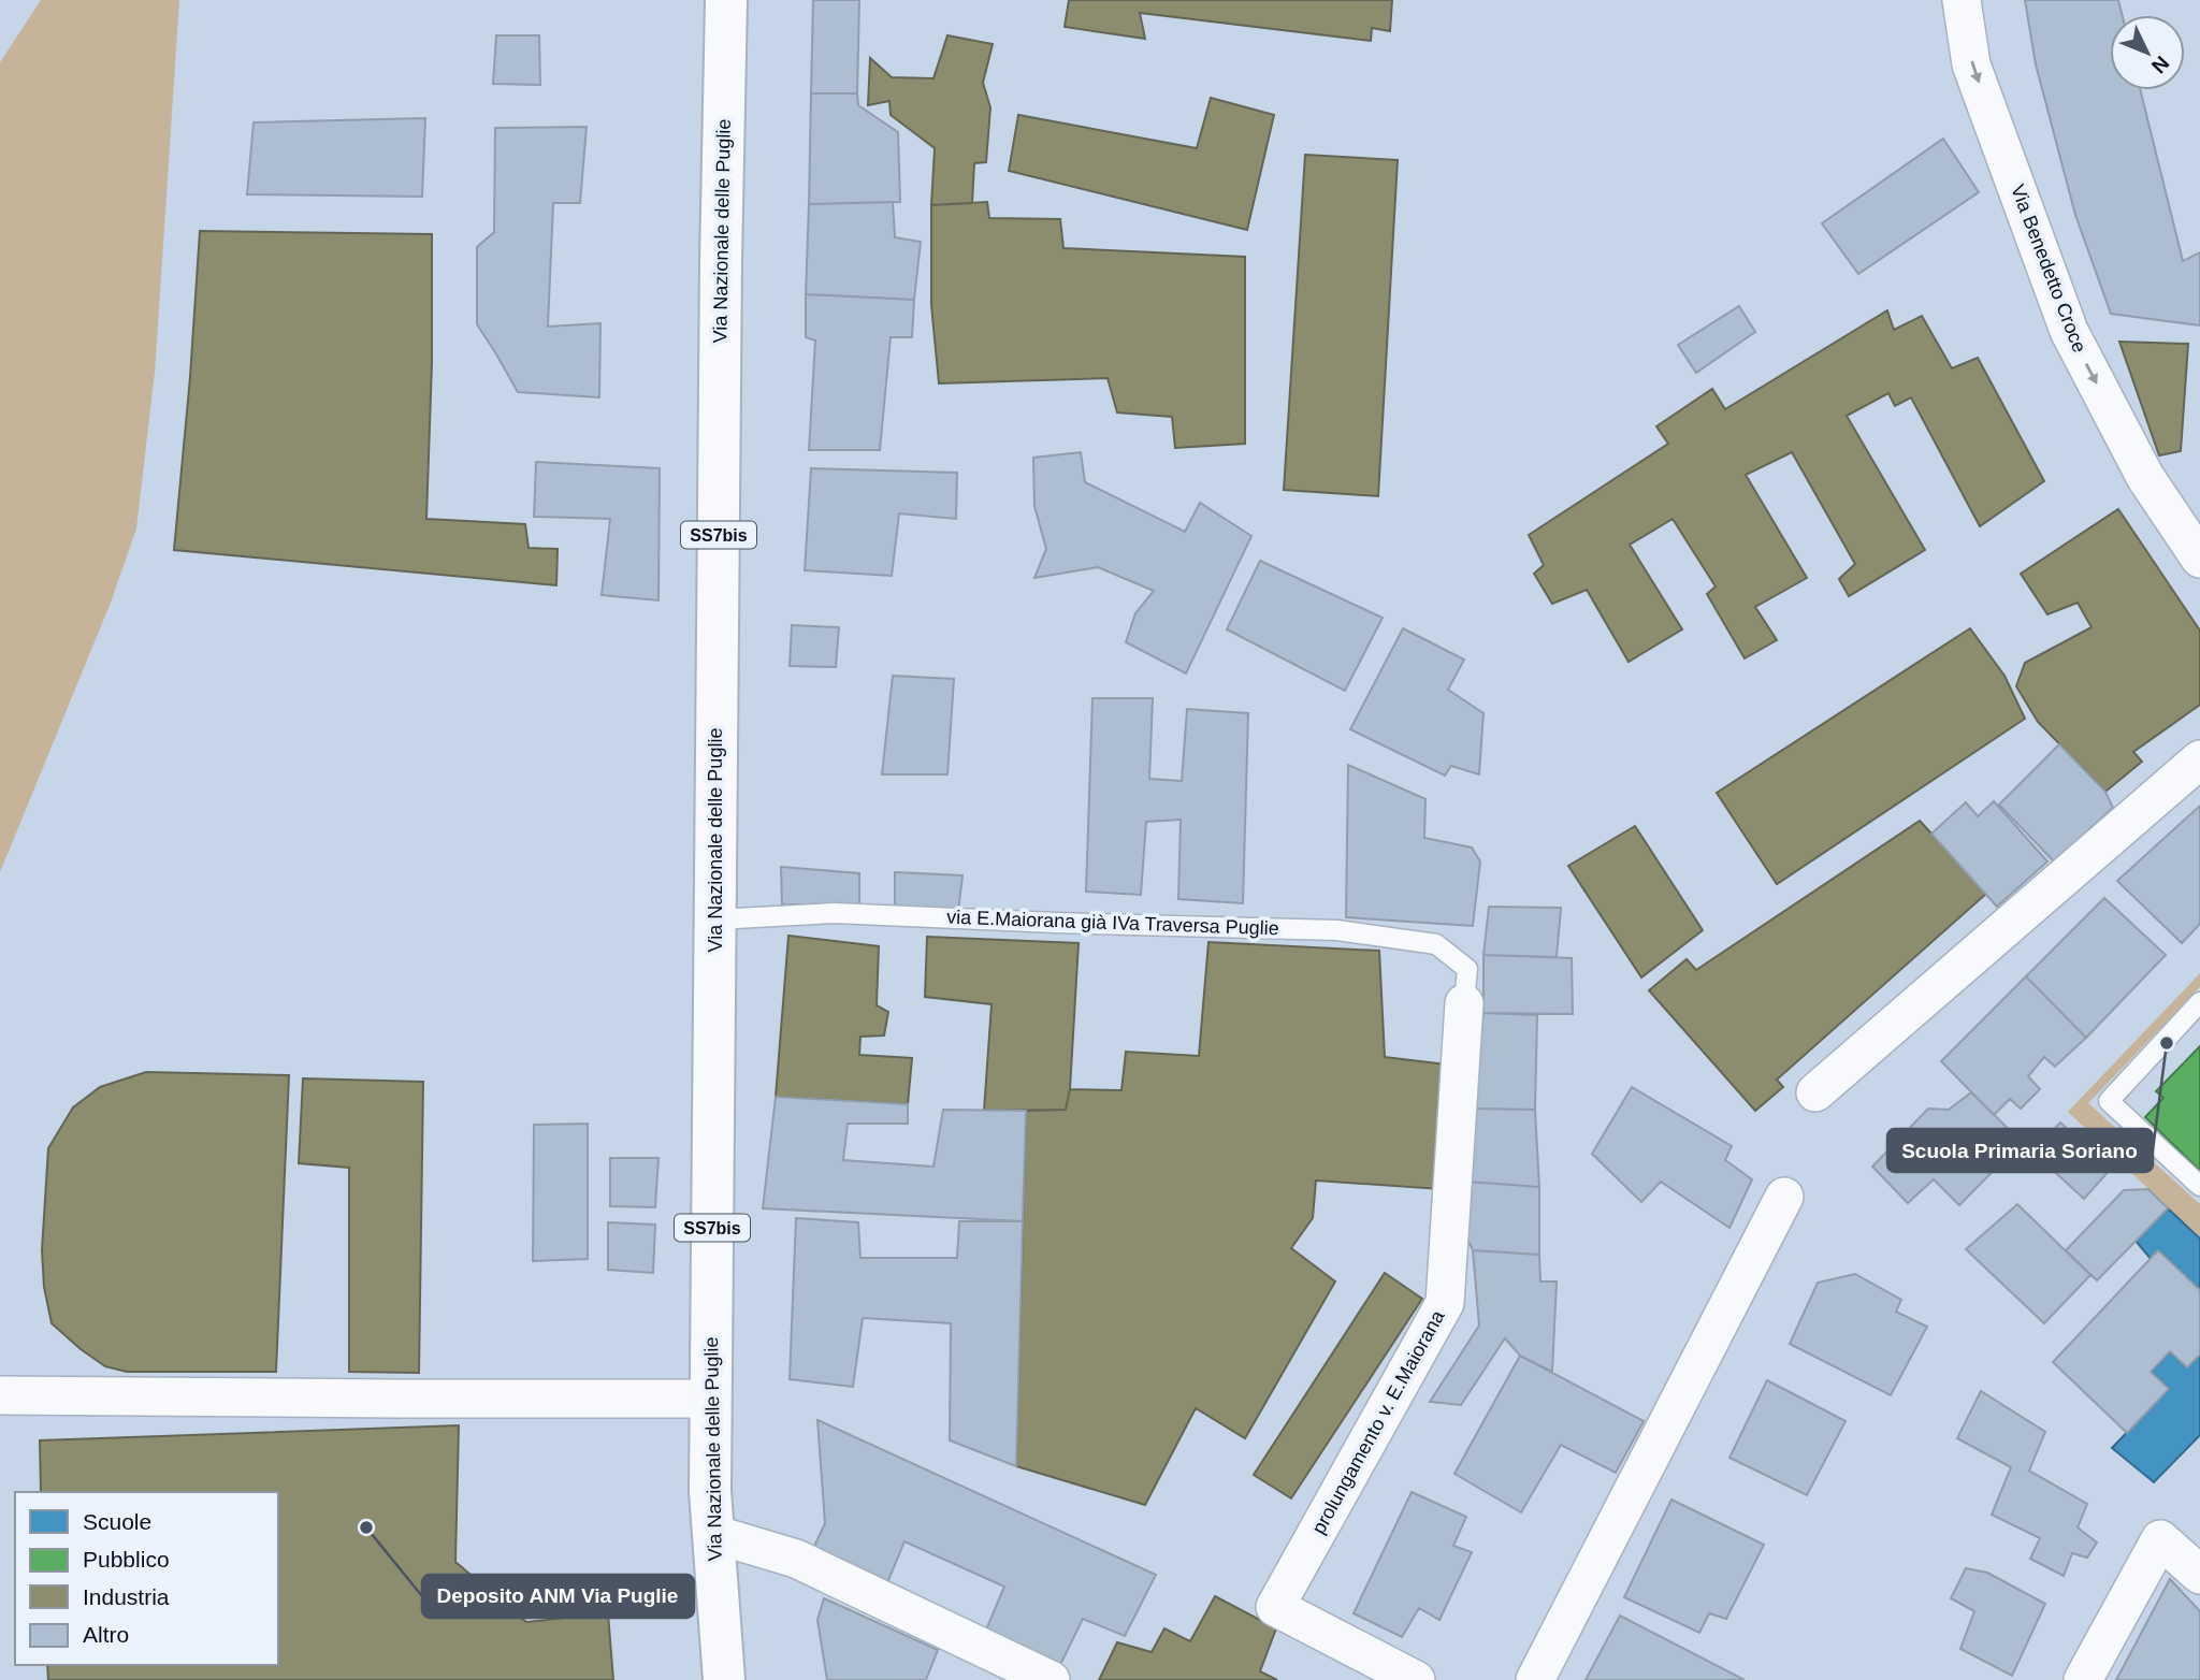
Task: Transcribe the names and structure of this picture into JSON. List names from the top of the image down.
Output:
{
  "streets": {
    "main road": ["Via Nazionale delle Puglie", "SS7bis"],
    "street": ["Via Benedetto Croce", "prolungamento v. E.Maiorana"],
    "lane": ["via E.Maiorana già IVa Traversa Puglie"]
  },
  "crossings": [
    ["Via Nazionale delle Puglie", "via E.Maiorana già IVa Traversa Puglie"],
    ["via E.Maiorana già IVa Traversa Puglie", "prolungamento v. E.Maiorana"]
  ],
  "one_way": ["Via Benedetto Croce"],
  "places": ["Scuola Primaria Soriano", "Deposito ANM Via Puglie"],
  "legend": [
    "Scuole",
    "Pubblico",
    "Industria",
    "Altro"
  ],
  "north": "bottom right"
}
